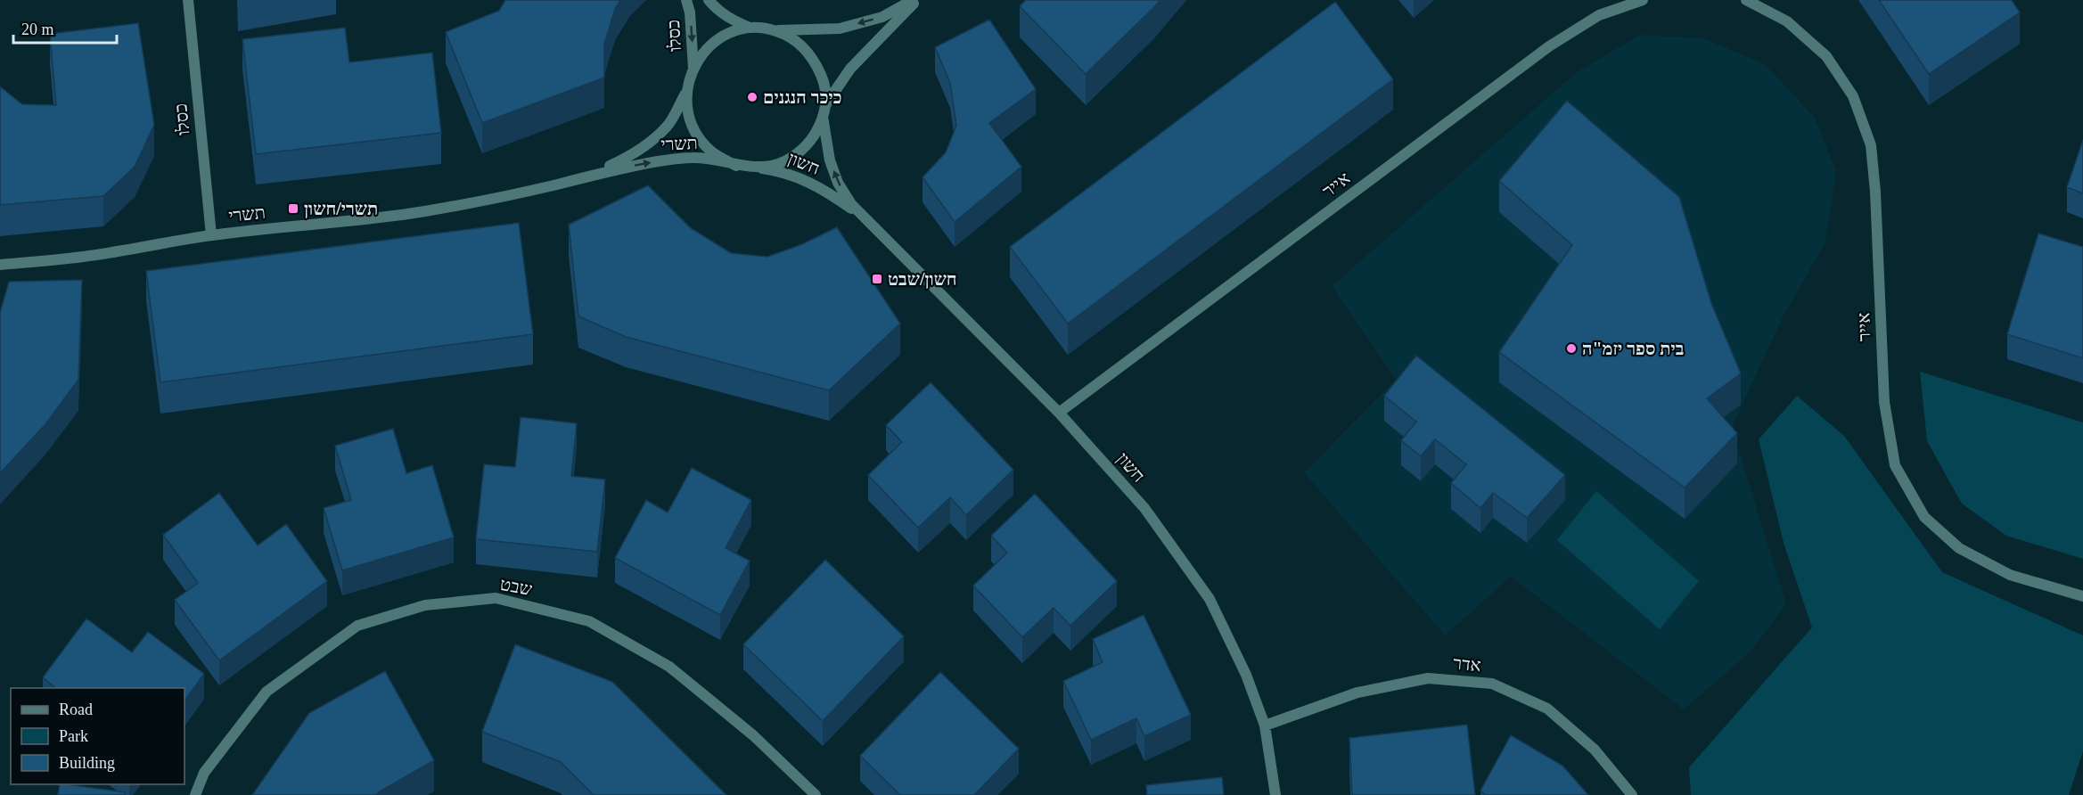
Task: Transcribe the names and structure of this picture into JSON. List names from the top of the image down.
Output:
{
  "streets": {
    "street": [
      "כסלו",
      "תשרי",
      "חשון",
      "אייר",
      "שבט",
      "אדר"
    ]
  },
  "crossings": [
    ["כסלו", "תשרי"],
    ["כסלו", "חשון"],
    ["תשרי", "חשון"],
    ["חשון", "אייר"],
    ["חשון", "אדר"]
  ],
  "places": {
    "other": ["כיכר הנגנים", "בית ספר יזמ\"ה"],
    "transit": ["תשרי/חשון", "חשון/שבט"]
  },
  "legend": ["Road", "Park", "Building"],
  "scale_bar": "20 m"
}
